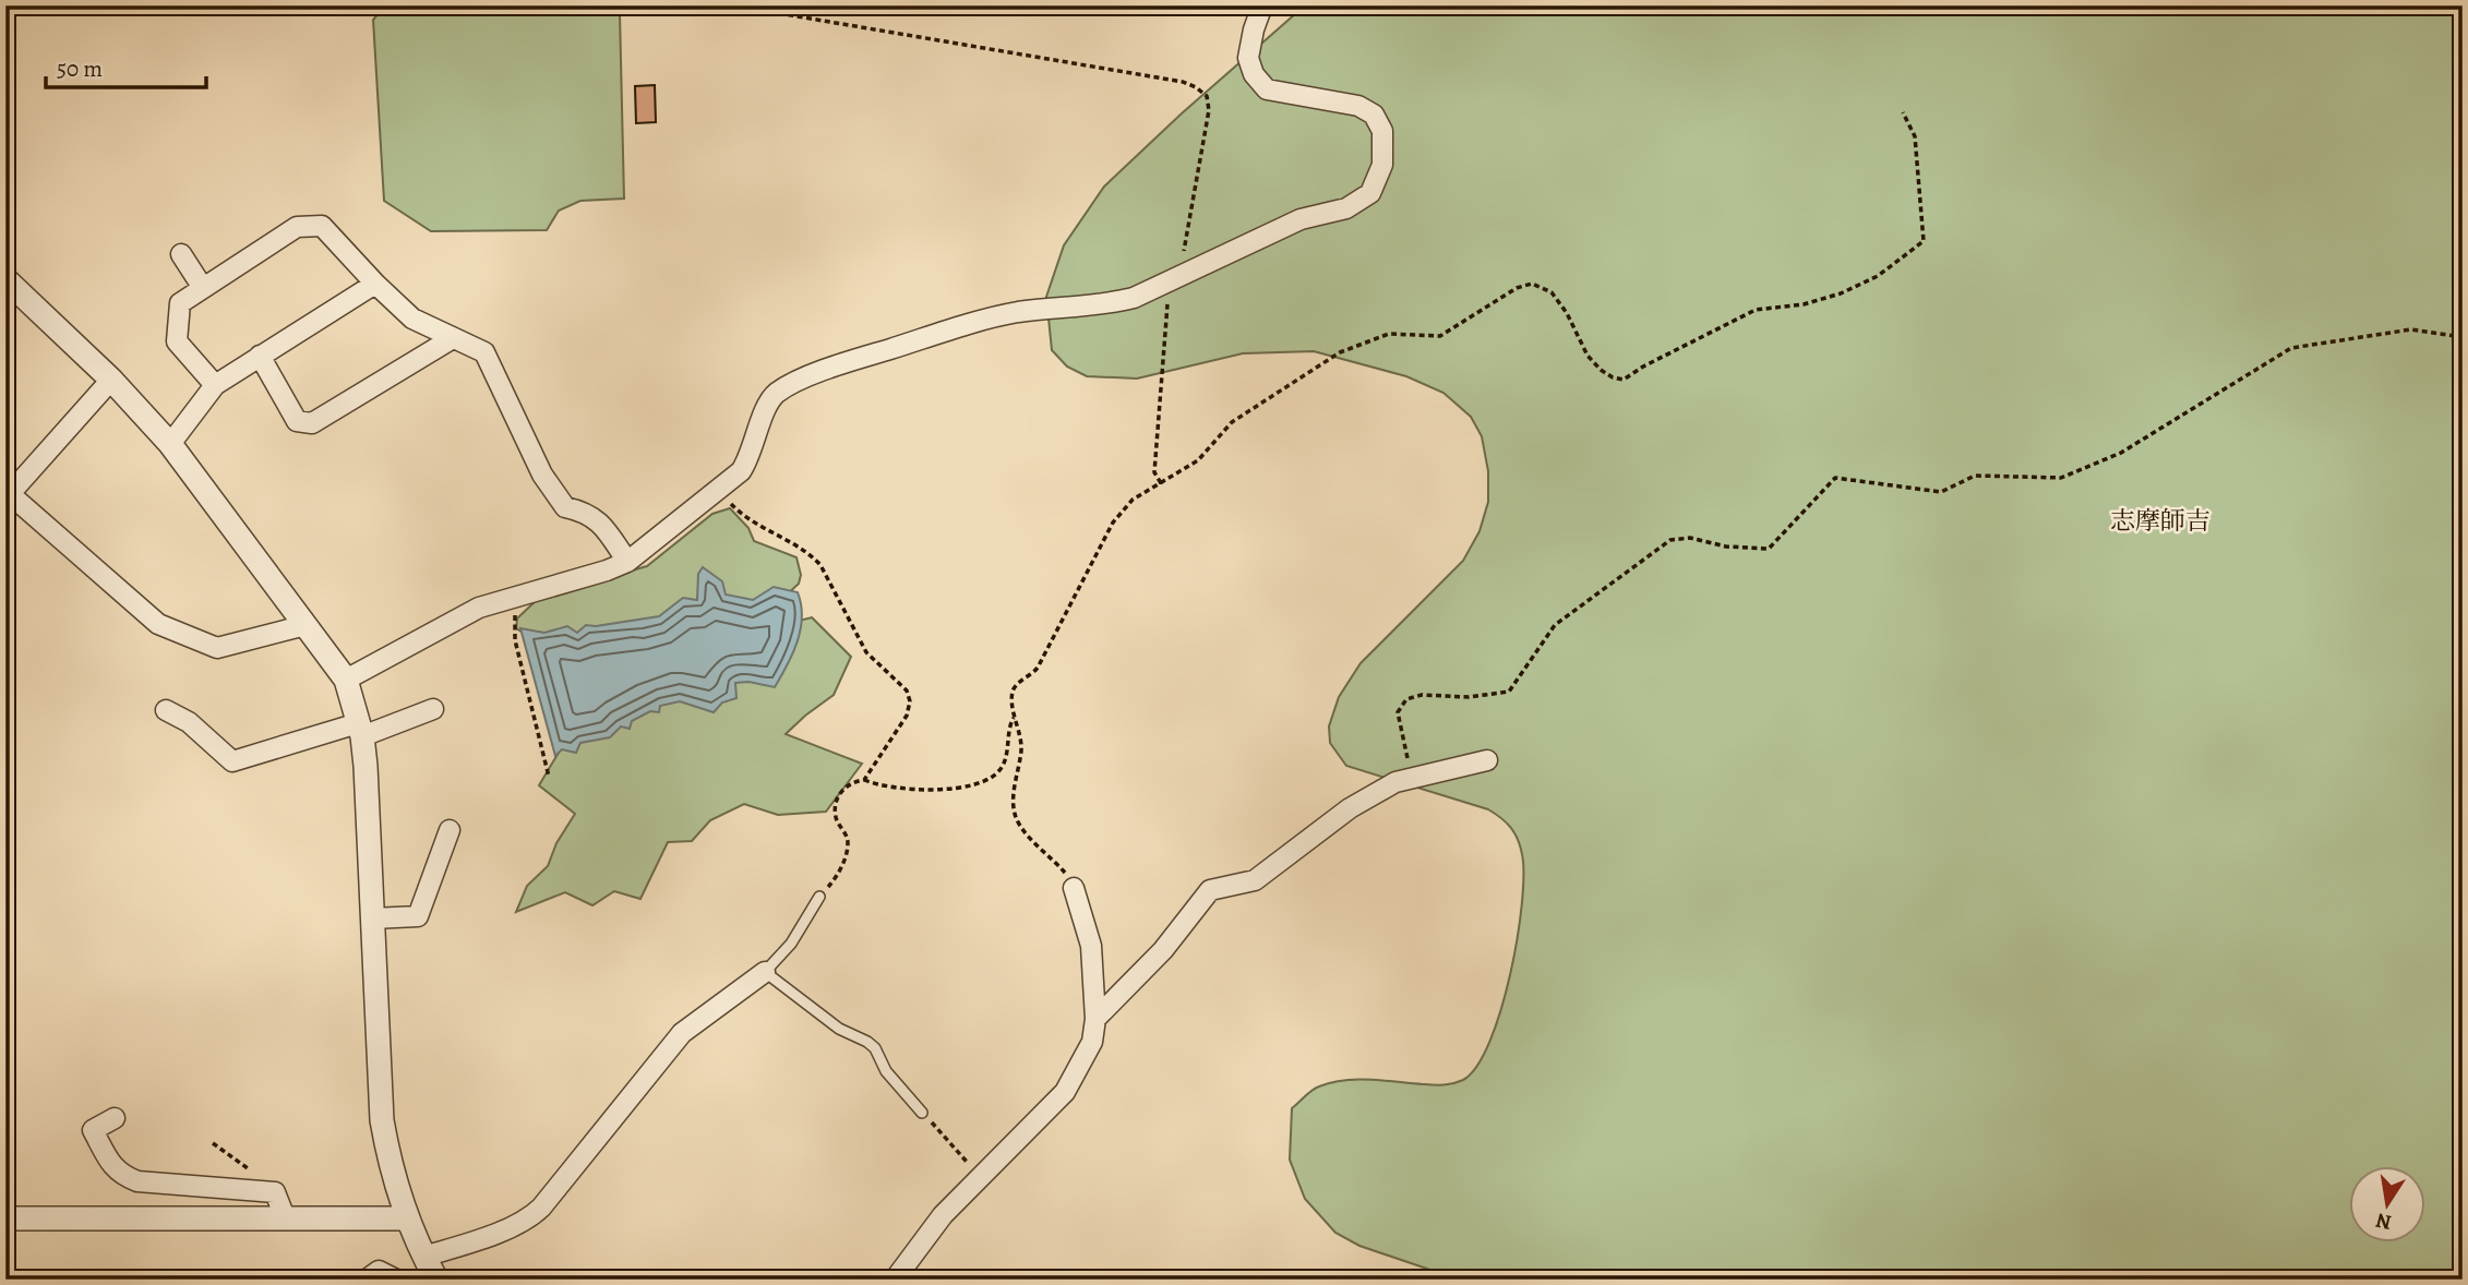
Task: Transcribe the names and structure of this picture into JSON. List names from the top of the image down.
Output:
{
  "districts": ["志摩師吉"],
  "scale_bar": "50 m",
  "north": "bottom"
}
